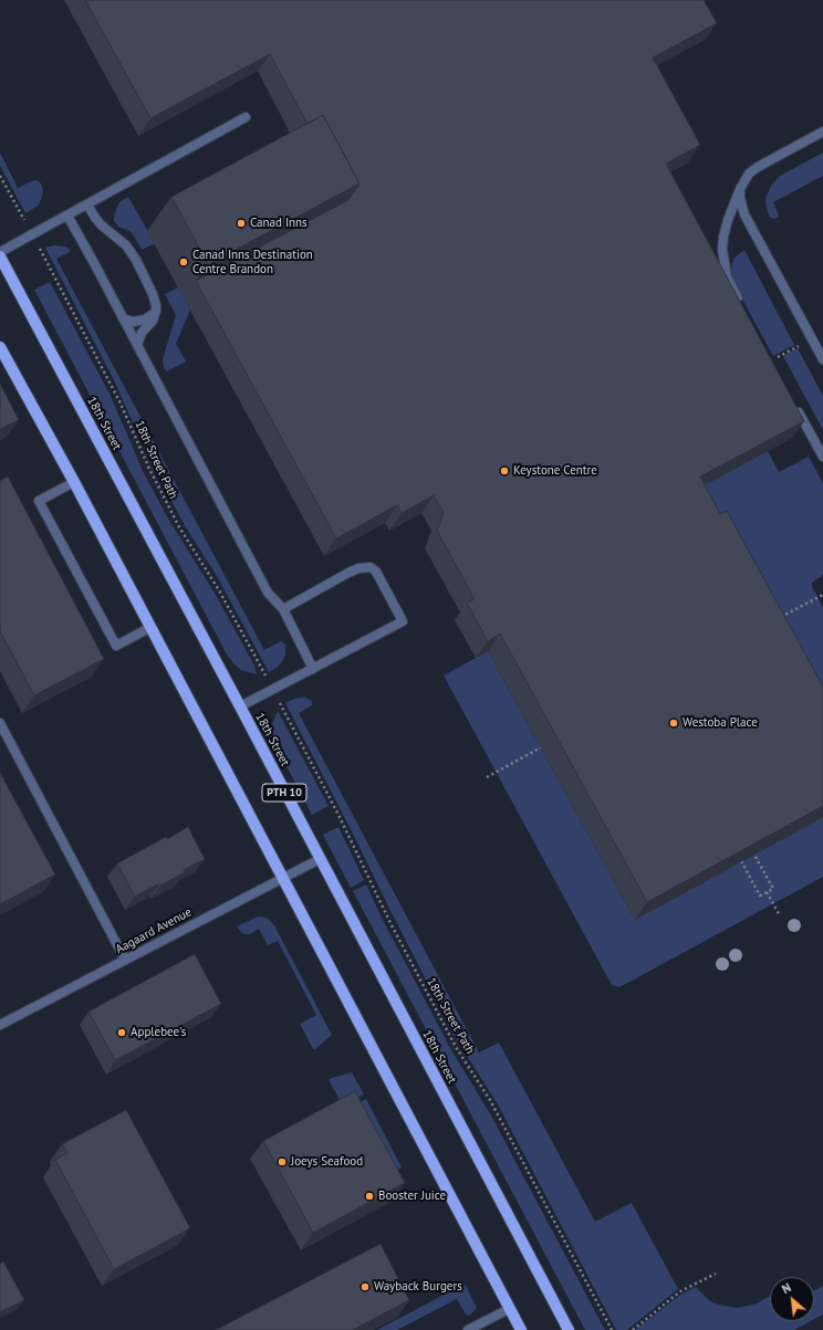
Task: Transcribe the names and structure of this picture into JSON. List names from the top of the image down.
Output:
{
  "streets": {
    "main road": ["18th Street", "PTH 10"],
    "street": ["Aagaard Avenue"],
    "path": ["18th Street Path"]
  },
  "crossings": [
    ["18th Street", "Aagaard Avenue"],
    ["PTH 10", "Aagaard Avenue"]
  ],
  "places": [
    "Canad Inns",
    "Canad Inns Destination Centre Brandon",
    "Keystone Centre",
    "Westoba Place",
    "Applebee's",
    "Joeys Seafood",
    "Booster Juice",
    "Wayback Burgers"
  ],
  "north": "top left"
}
